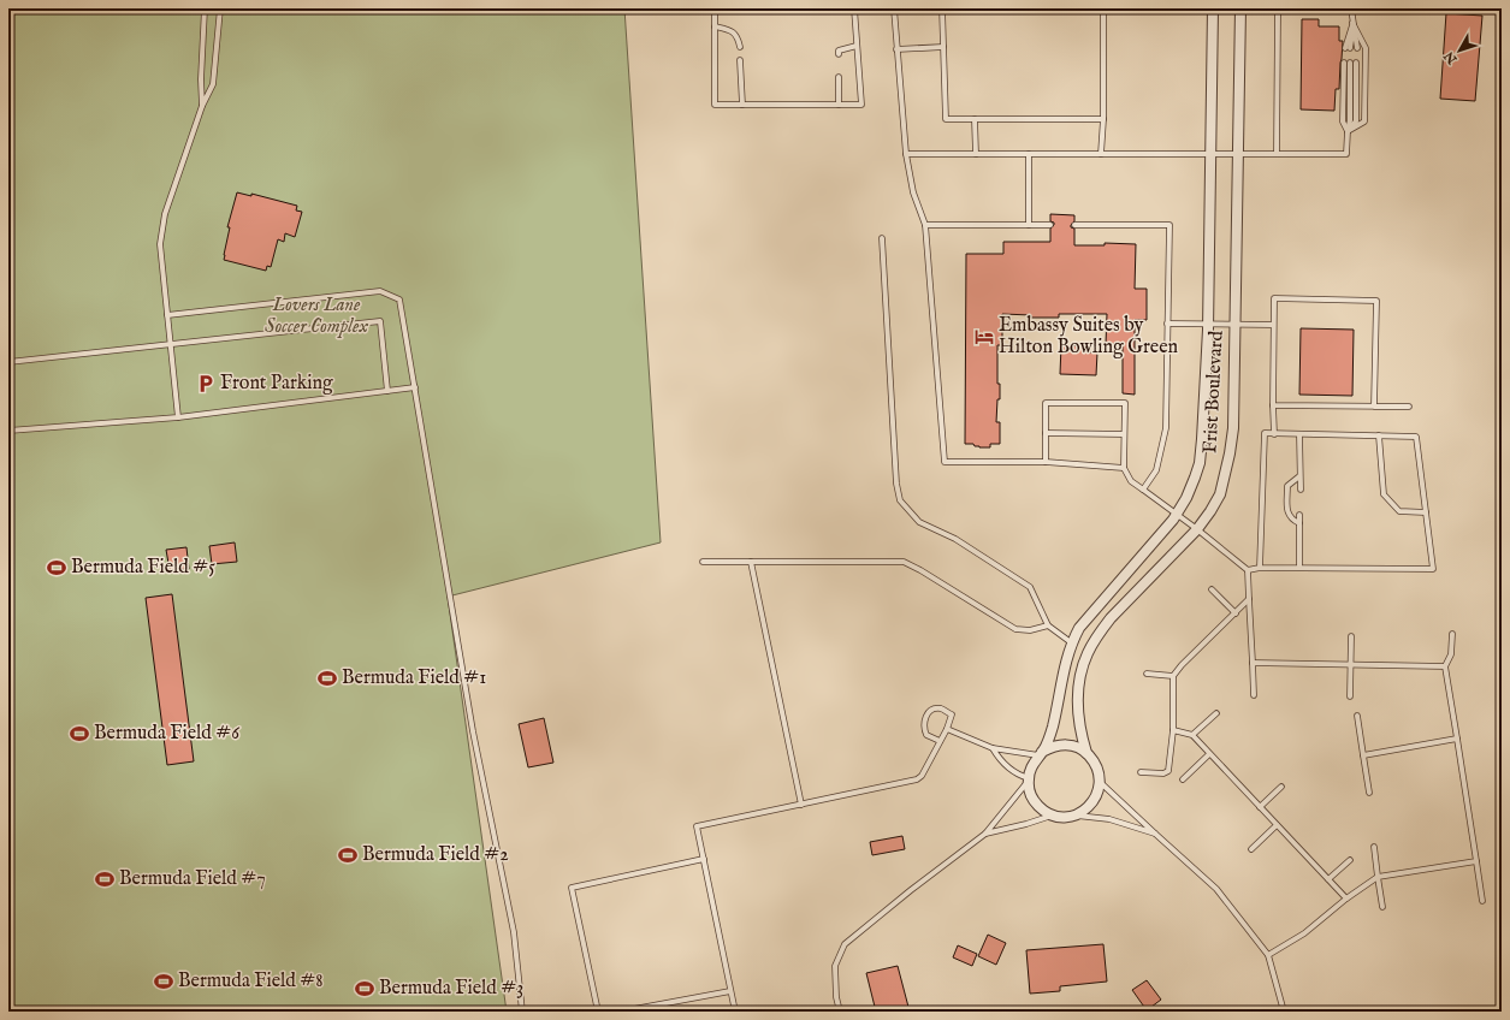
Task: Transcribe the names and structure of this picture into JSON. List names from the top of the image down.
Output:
{
  "streets": {
    "street": ["Frist Boulevard"]
  },
  "parks": ["Lovers Lane Soccer Complex"],
  "places": {
    "hotel": ["Embassy Suites by Hilton Bowling Green"],
    "parking": ["Front Parking"],
    "sports": [
      "Bermuda Field #5",
      "Bermuda Field #1",
      "Bermuda Field #6",
      "Bermuda Field #2",
      "Bermuda Field #7",
      "Bermuda Field #8",
      "Bermuda Field #3"
    ]
  },
  "north": "bottom left"
}
